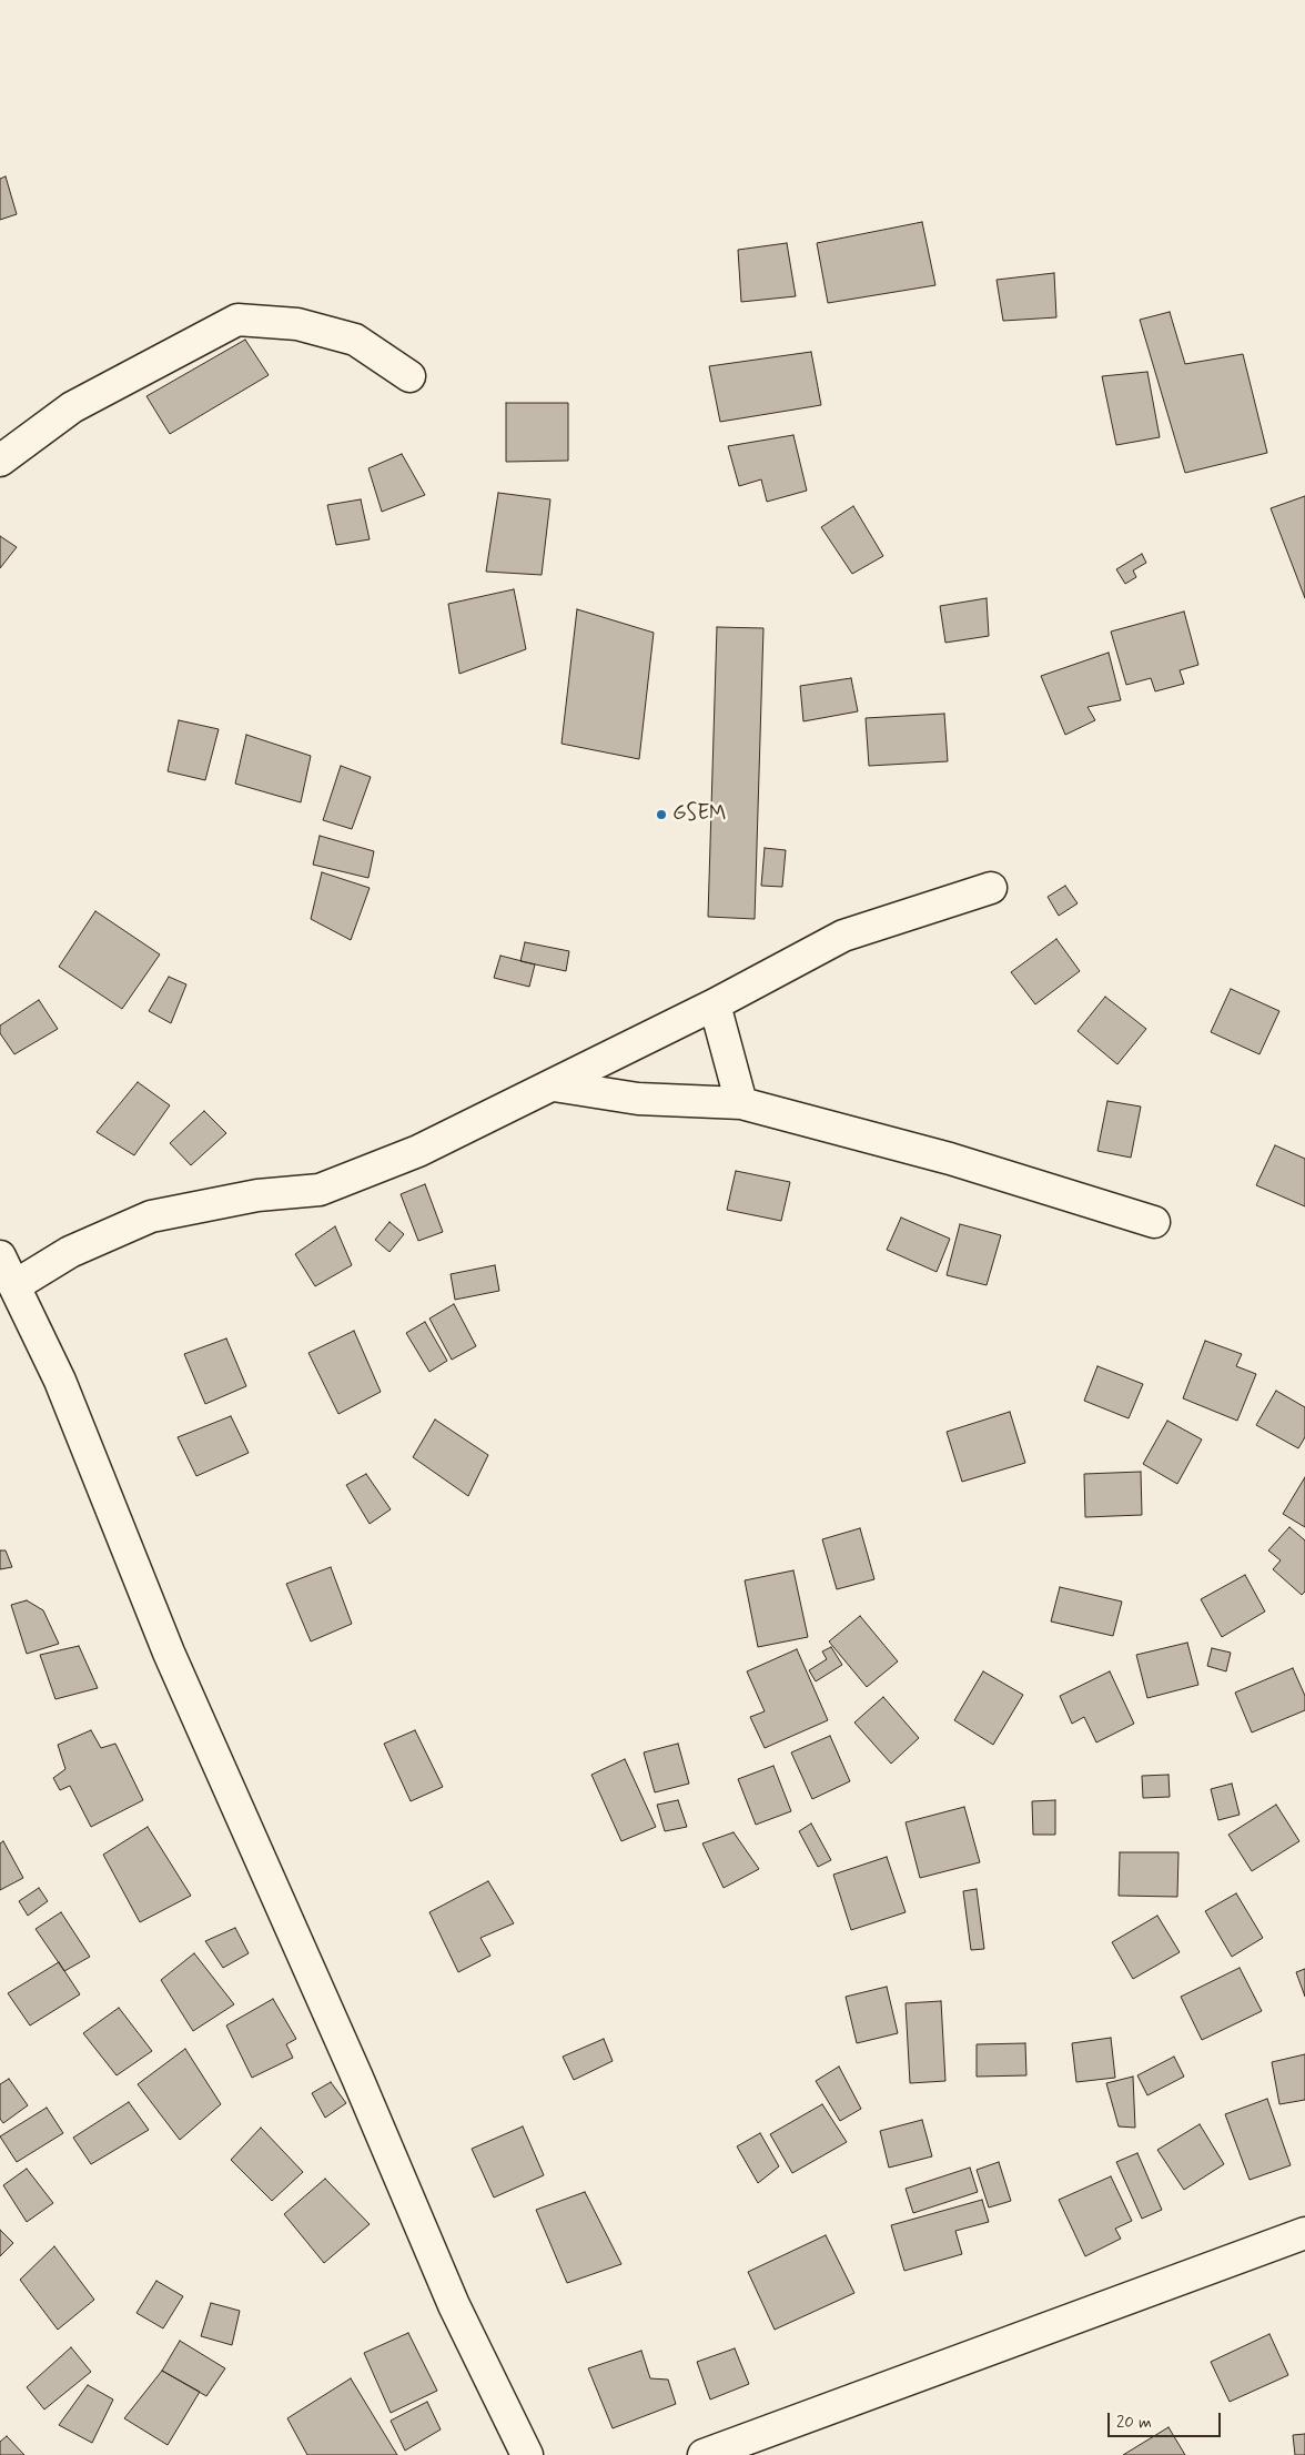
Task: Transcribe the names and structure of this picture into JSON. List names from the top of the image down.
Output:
{
  "places": ["GSEM"],
  "scale_bar": "20 m"
}
